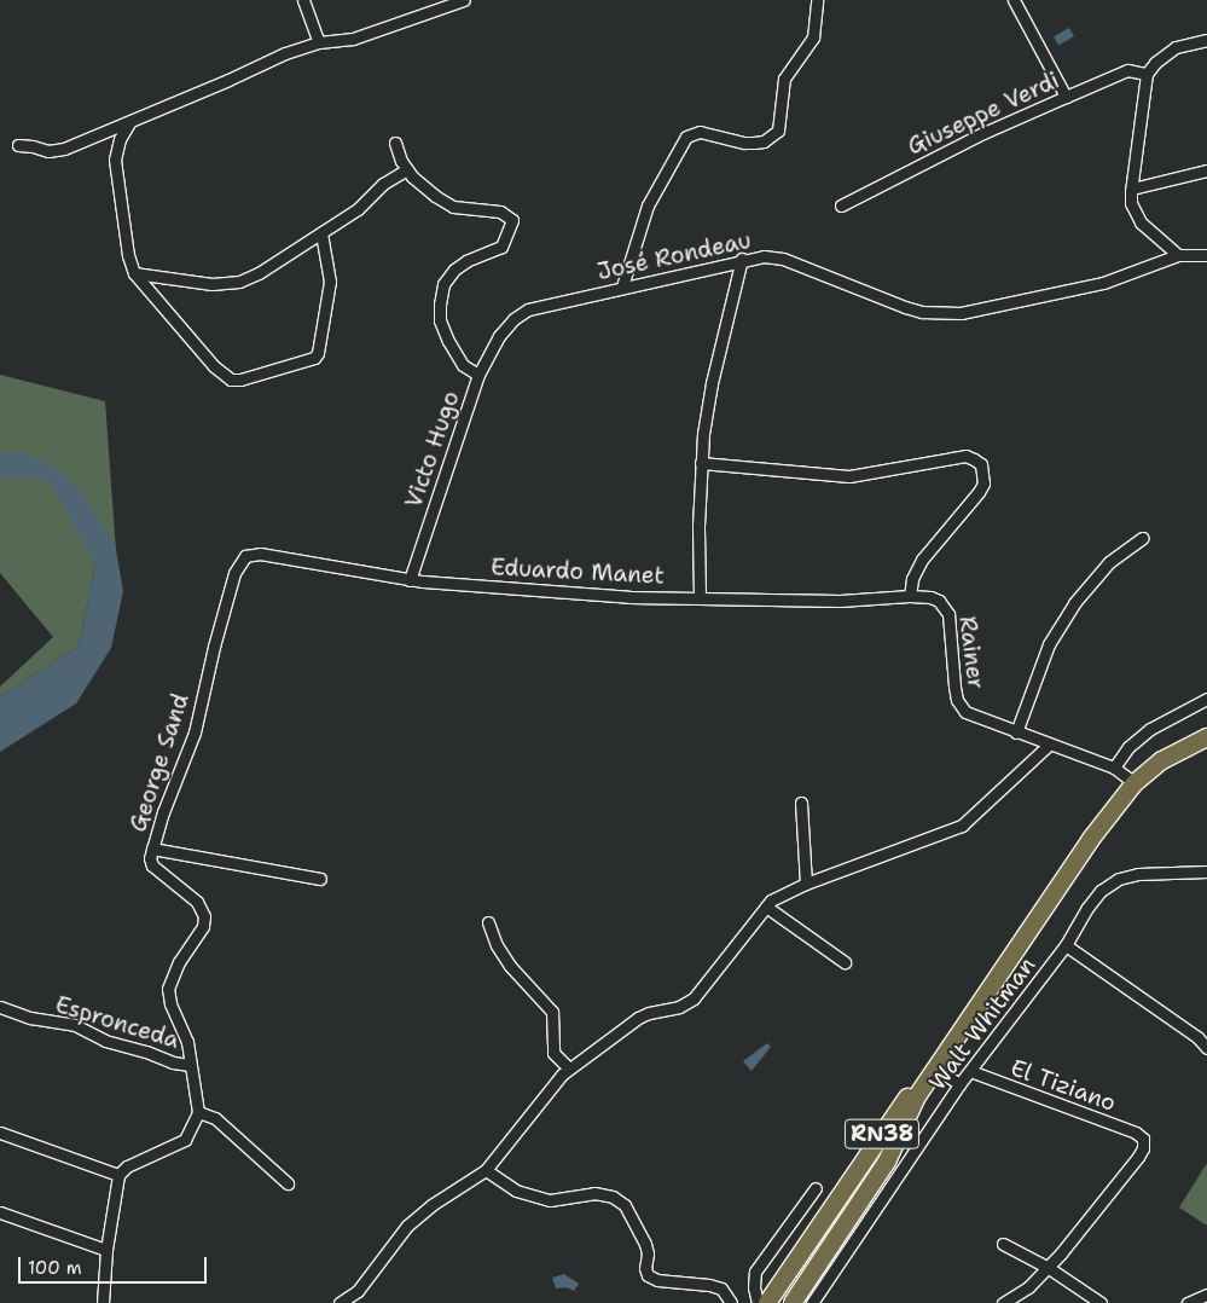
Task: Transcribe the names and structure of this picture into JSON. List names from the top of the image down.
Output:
{
  "streets": {
    "main road": ["RN38"],
    "street": [
      "Giuseppe Verdi",
      "José Rondeau",
      "Victo Hugo",
      "Eduardo Manet",
      "Rainer",
      "George Sand",
      "Espronceda",
      "Walt Whitman",
      "El Tiziano"
    ]
  },
  "crossings": [
    ["José Rondeau", "Victo Hugo"],
    ["Victo Hugo", "Eduardo Manet"],
    ["Eduardo Manet", "Rainer"],
    ["Eduardo Manet", "George Sand"],
    ["Rainer", "RN38"],
    ["George Sand", "Espronceda"],
    ["Walt Whitman", "El Tiziano"]
  ],
  "scale_bar": "100 m"
}
